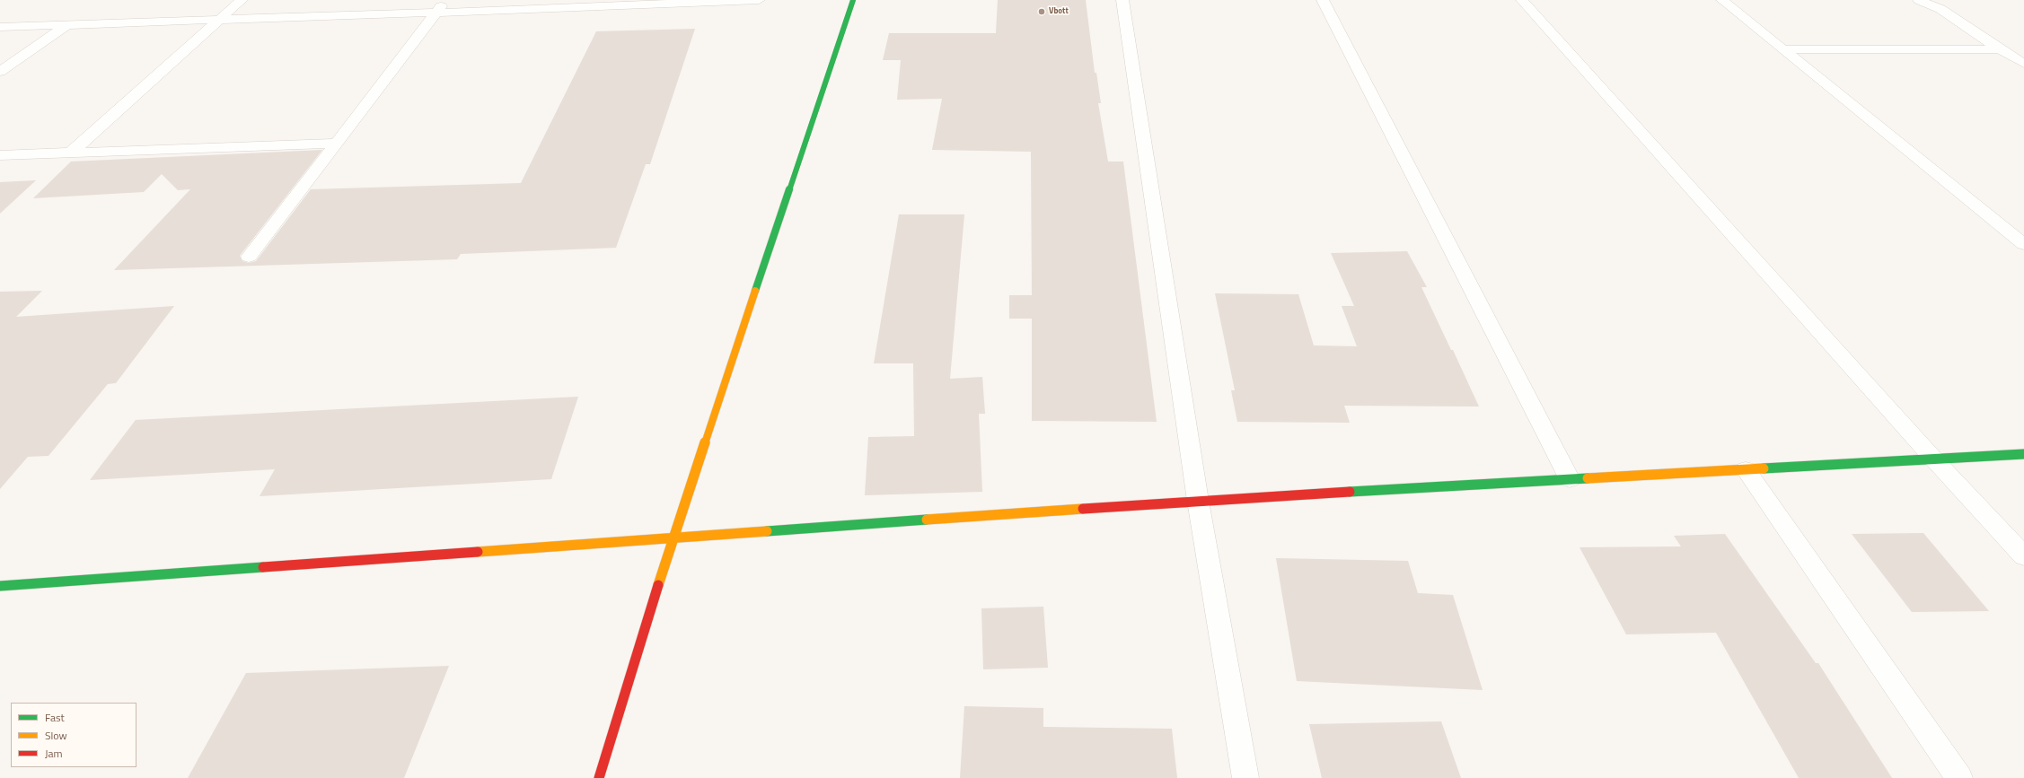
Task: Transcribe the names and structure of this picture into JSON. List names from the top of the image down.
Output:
{
  "places": ["Vbott"],
  "legend": ["Fast", "Slow", "Jam"]
}
